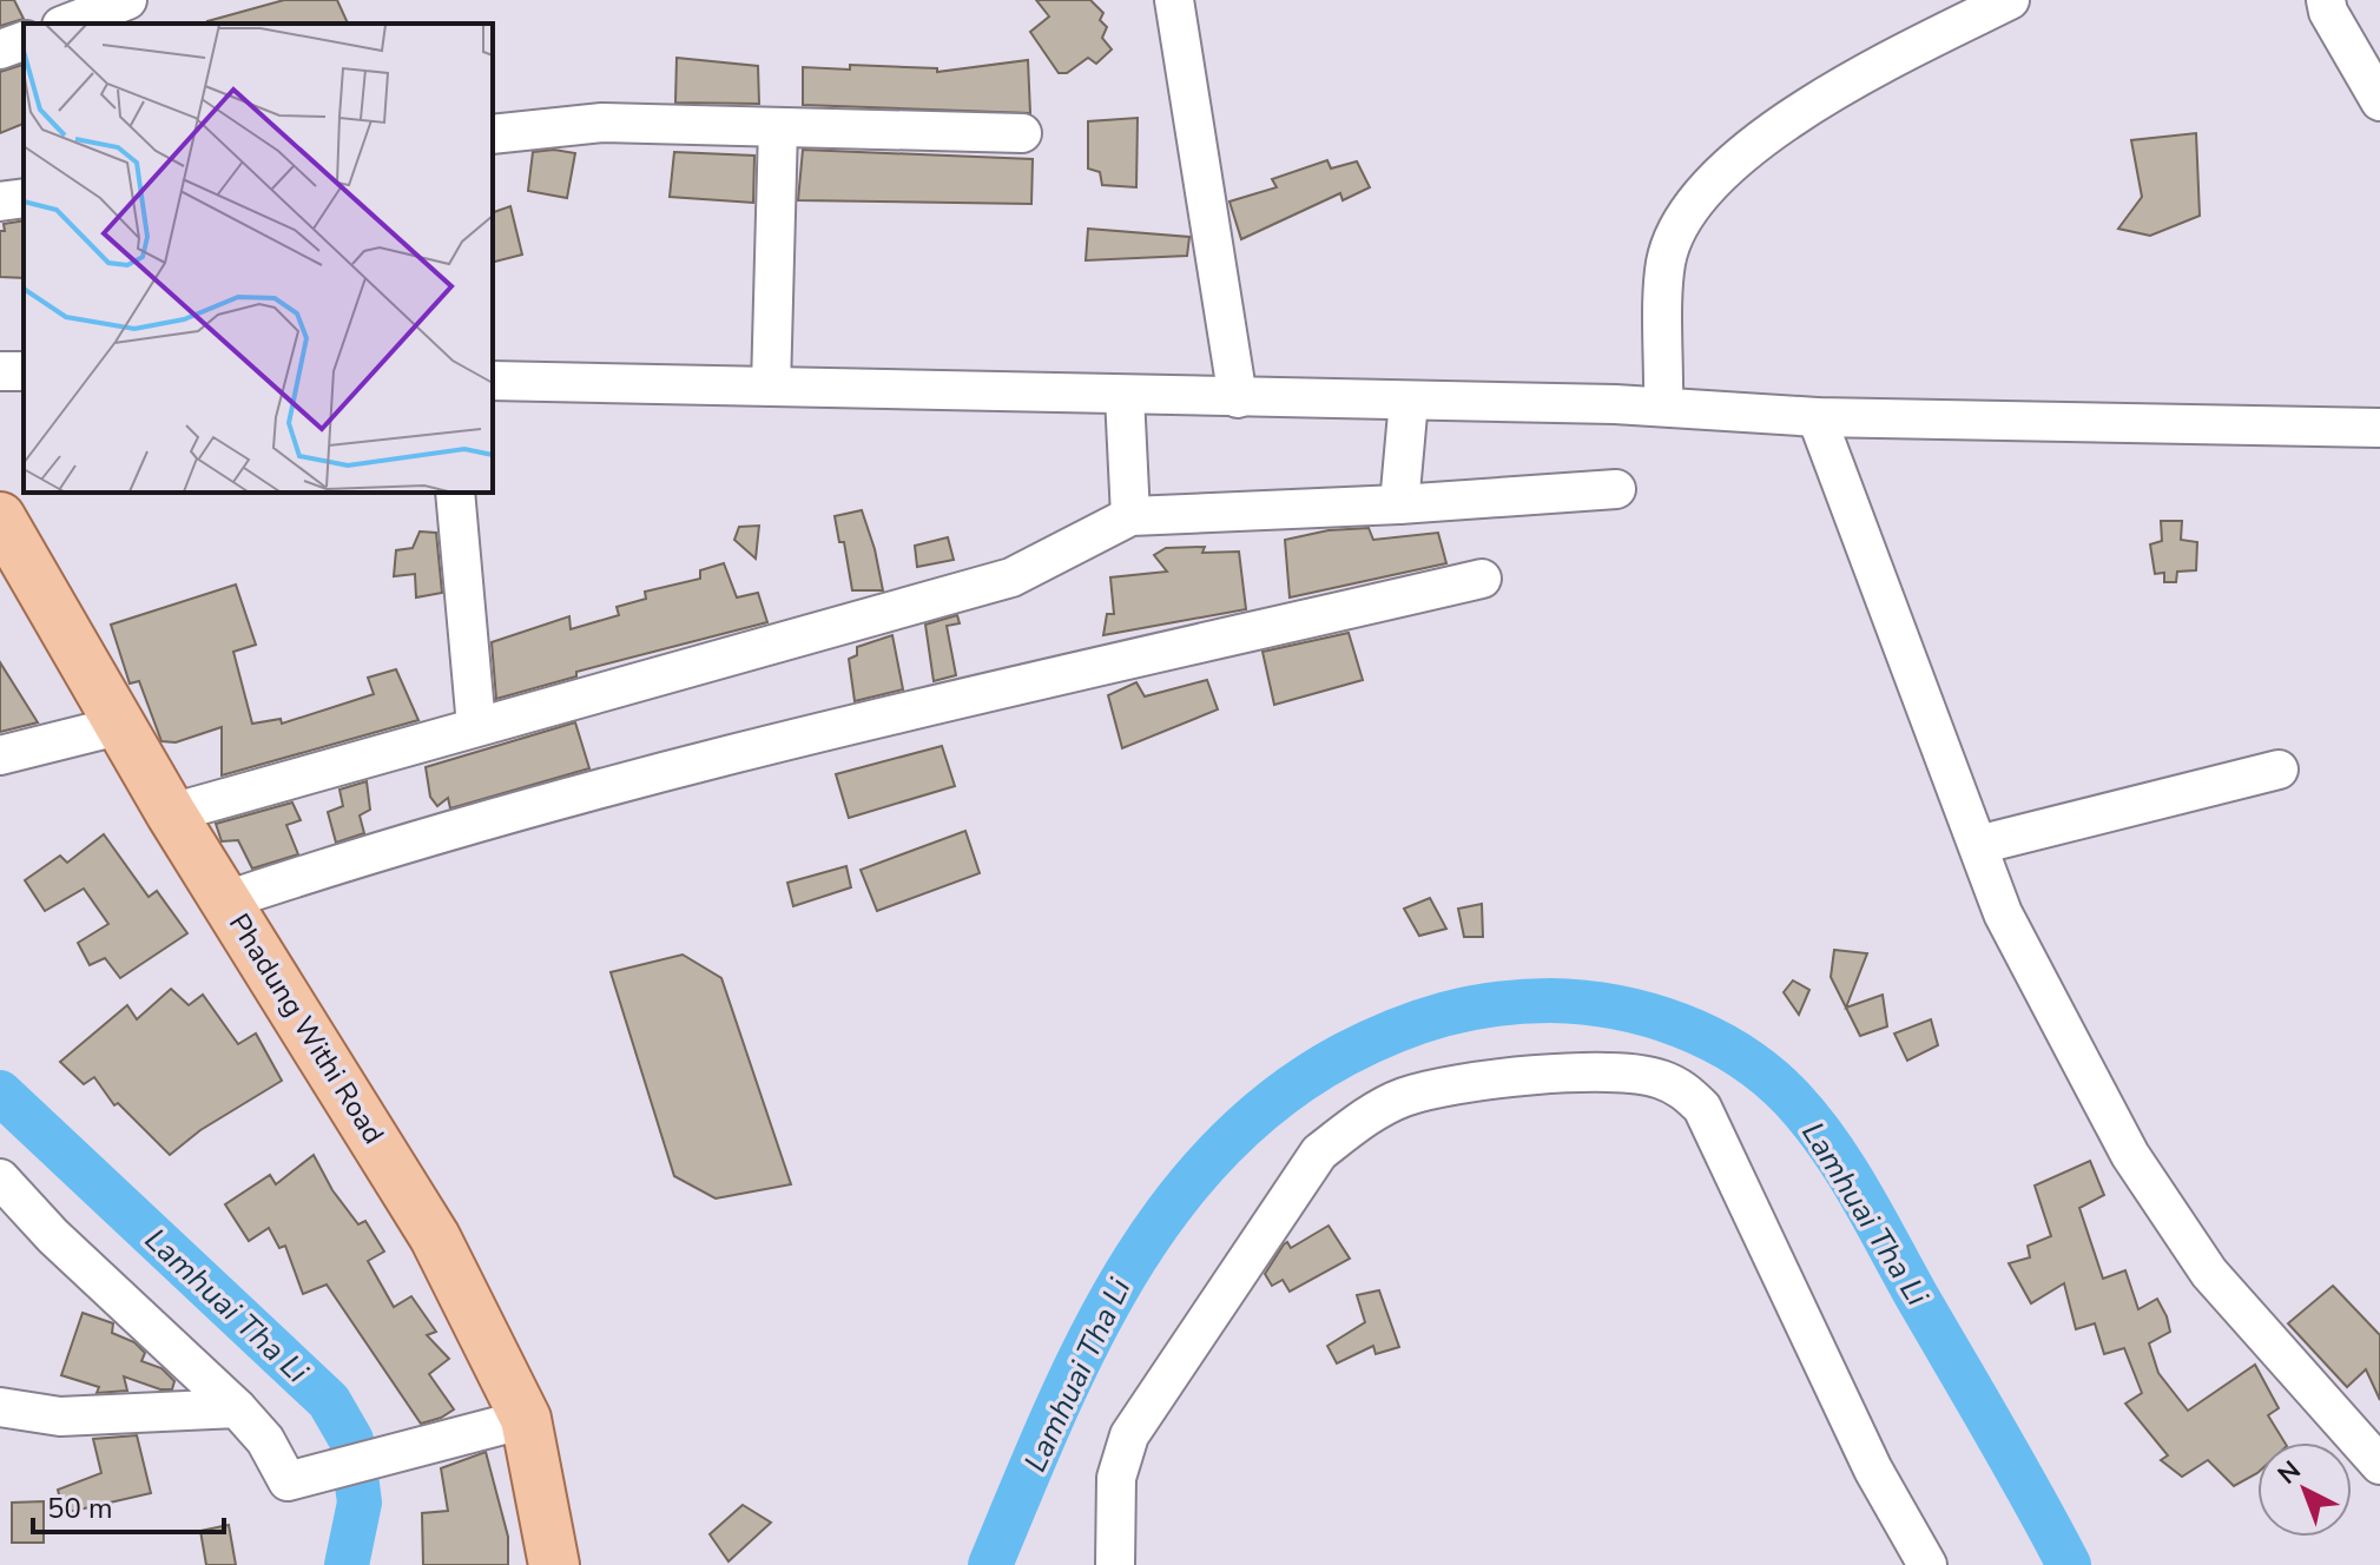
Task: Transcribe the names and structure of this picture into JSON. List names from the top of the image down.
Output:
{
  "streets": {
    "main road": ["Phadung Withi Road"]
  },
  "water": ["Lamhuai Tha Li"],
  "scale_bar": "50 m",
  "north": "top left"
}
